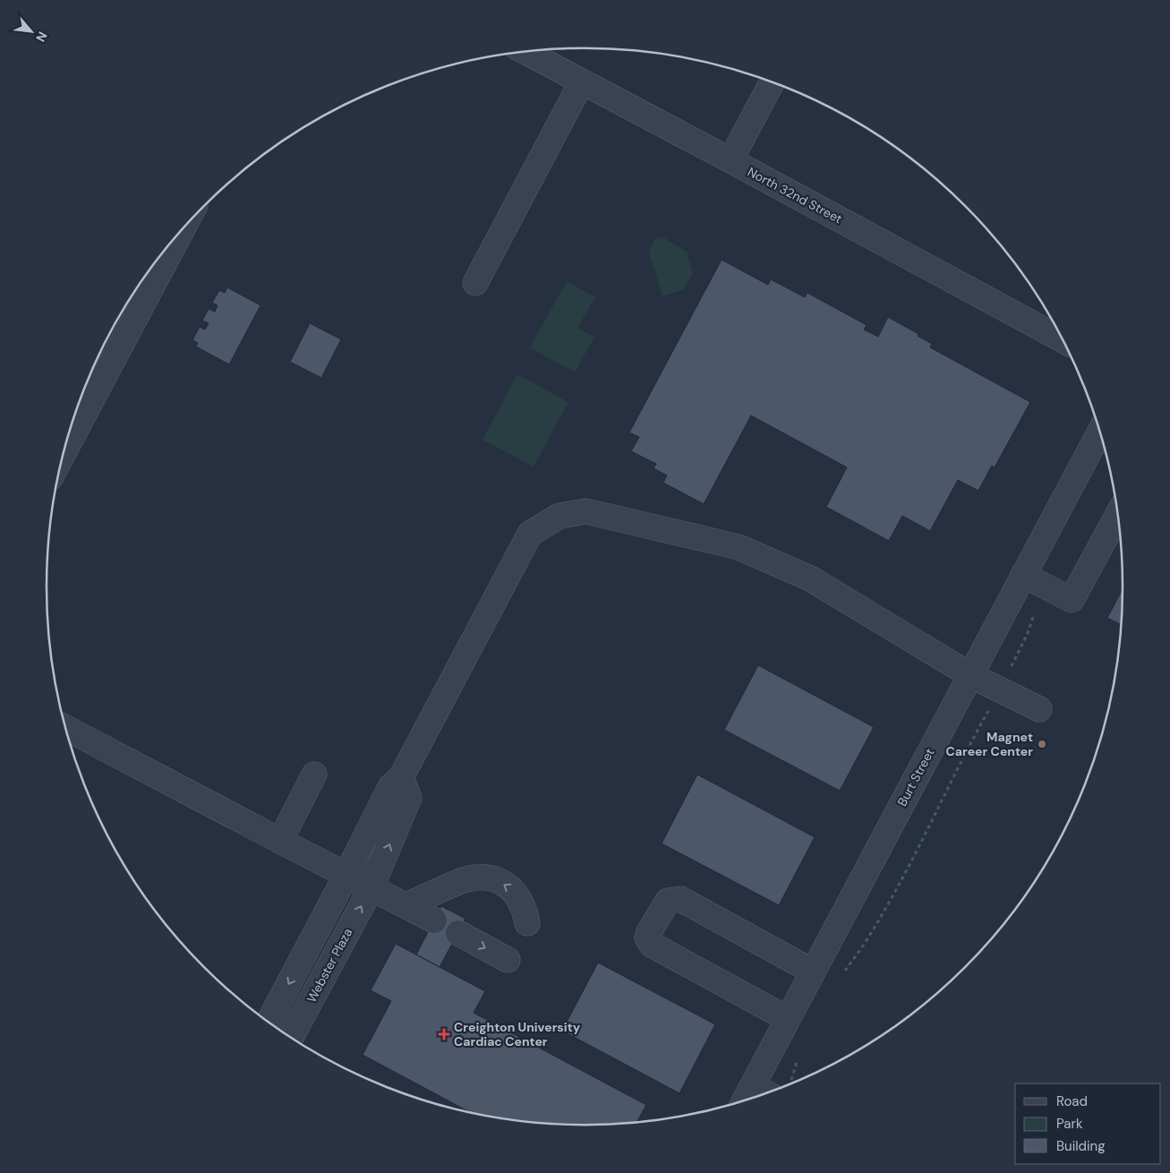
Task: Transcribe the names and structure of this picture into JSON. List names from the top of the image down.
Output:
{
  "streets": {
    "street": ["North 32nd Street", "Burt Street", "Webster Plaza"]
  },
  "places": {
    "other": ["Magnet Career Center"],
    "health": ["Creighton University Cardiac Center"]
  },
  "legend": ["Road", "Park", "Building"],
  "north": "bottom right"
}
